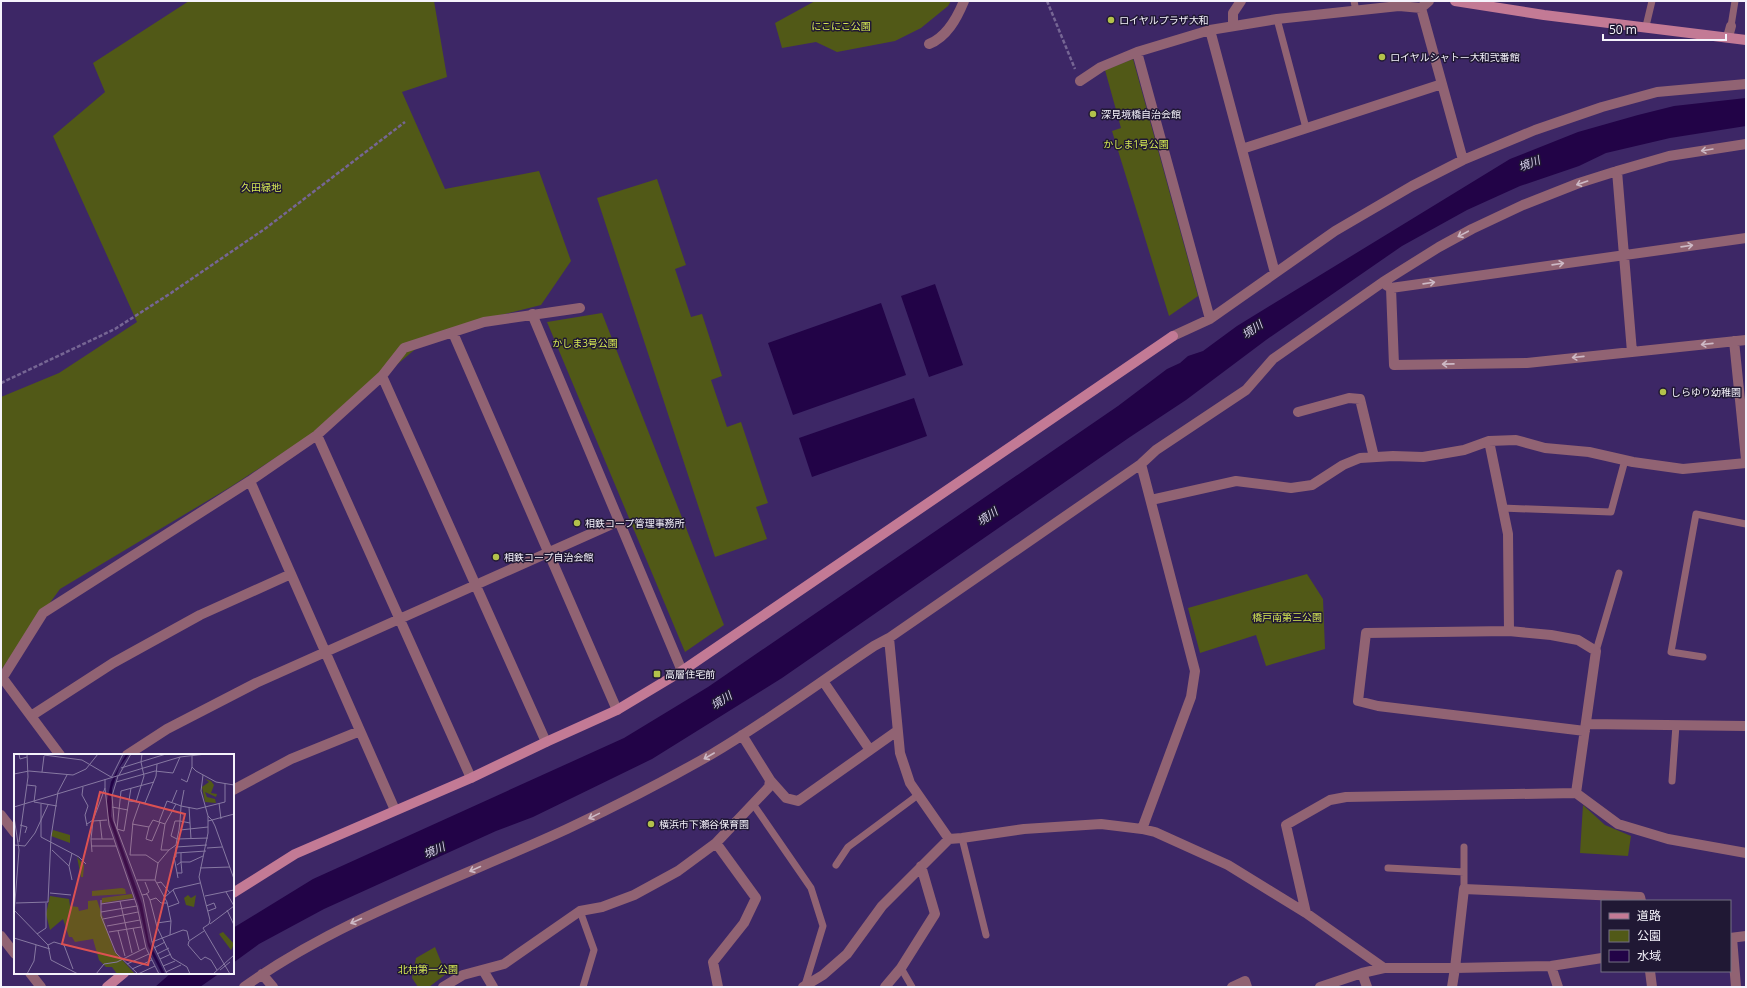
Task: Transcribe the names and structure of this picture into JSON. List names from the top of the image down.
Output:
{
  "water": ["境川"],
  "parks": [
    "にこにこ公園",
    "かしま1号公園",
    "久田緑地",
    "かしま3号公園",
    "橋戸南第三公園",
    "北村第一公園"
  ],
  "places": {
    "other": [
      "ロイヤルプラザ大和",
      "ロイヤルシャトー大和弐番館",
      "深見境橋自治会館",
      "しらゆり幼稚園",
      "相鉄コープ管理事務所",
      "相鉄コープ自治会館",
      "横浜市下瀬谷保育園"
    ],
    "transit": ["高層住宅前"]
  },
  "legend": ["道路", "公園", "水域"],
  "scale_bar": "50 m"
}
